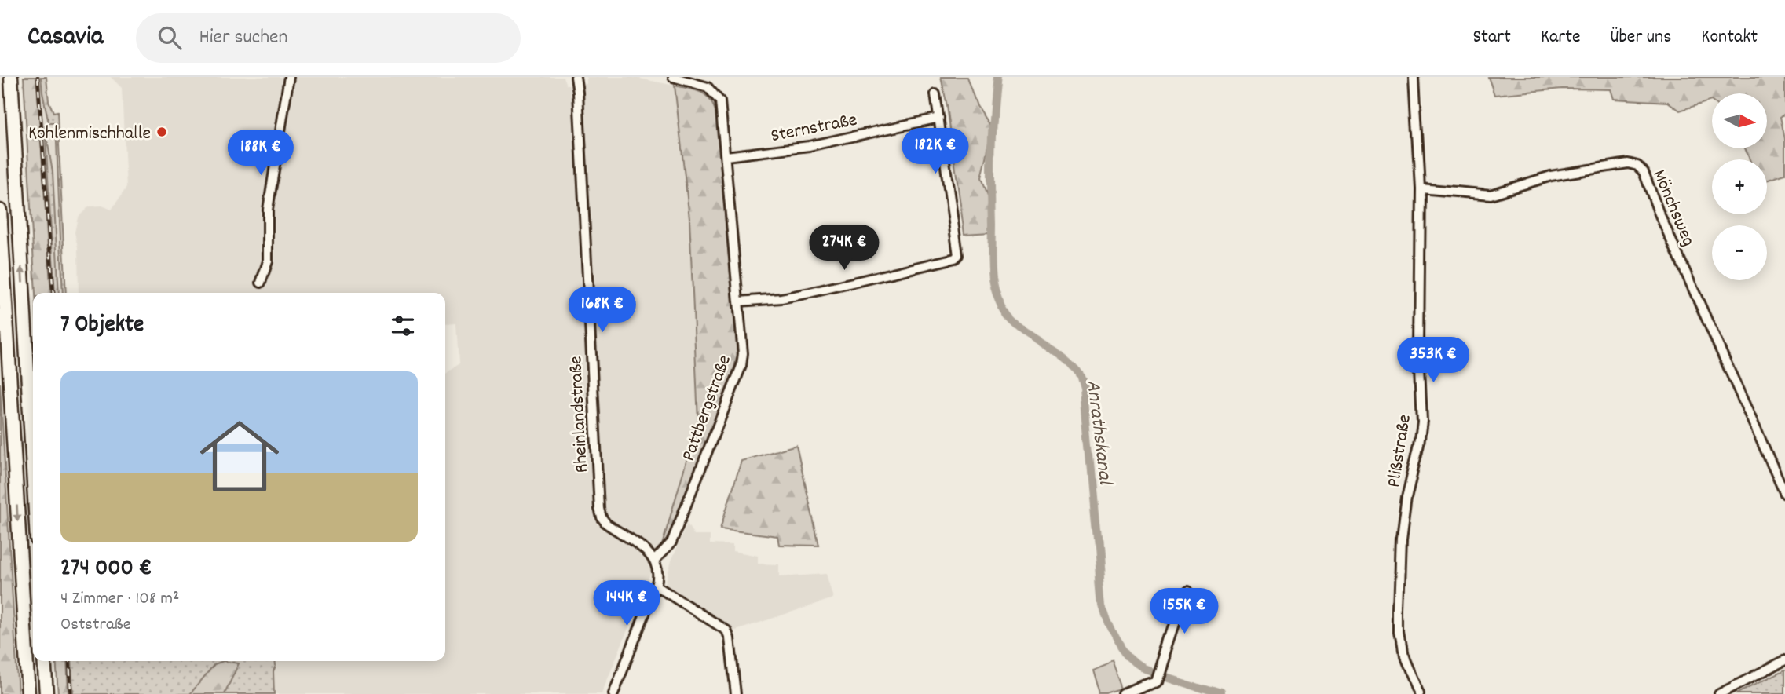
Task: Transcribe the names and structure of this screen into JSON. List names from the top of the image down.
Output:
{
  "streets": {
    "street": [
      "Sternstraße",
      "Mönchsweg",
      "Pattbergstraße",
      "Rheinlandstraße",
      "Plißstraße"
    ]
  },
  "crossings": [
    ["Sternstraße", "Pattbergstraße"],
    ["Mönchsweg", "Plißstraße"],
    ["Pattbergstraße", "Rheinlandstraße"]
  ],
  "water": ["Anrathskanal"],
  "places": ["Kohlenmischhalle"],
  "north": "right",
  "page": {
    "header": "Casavia",
    "search": "Hier suchen",
    "nav": [
      "Start",
      "Karte",
      "Über uns",
      "Kontakt"
    ],
    "map_buttons": ["+", "−"],
    "price": [
      "182K €",
      "188K €",
      "274K €",
      "168K €",
      "353K €",
      "144K €",
      "155K €"
    ],
    "heading": "7 Objekte",
    "list": [
      {
        "name": "274 000 €",
        "note": "4 Zimmer · 108 m² · Oststraße"
      }
    ]
  }
}
